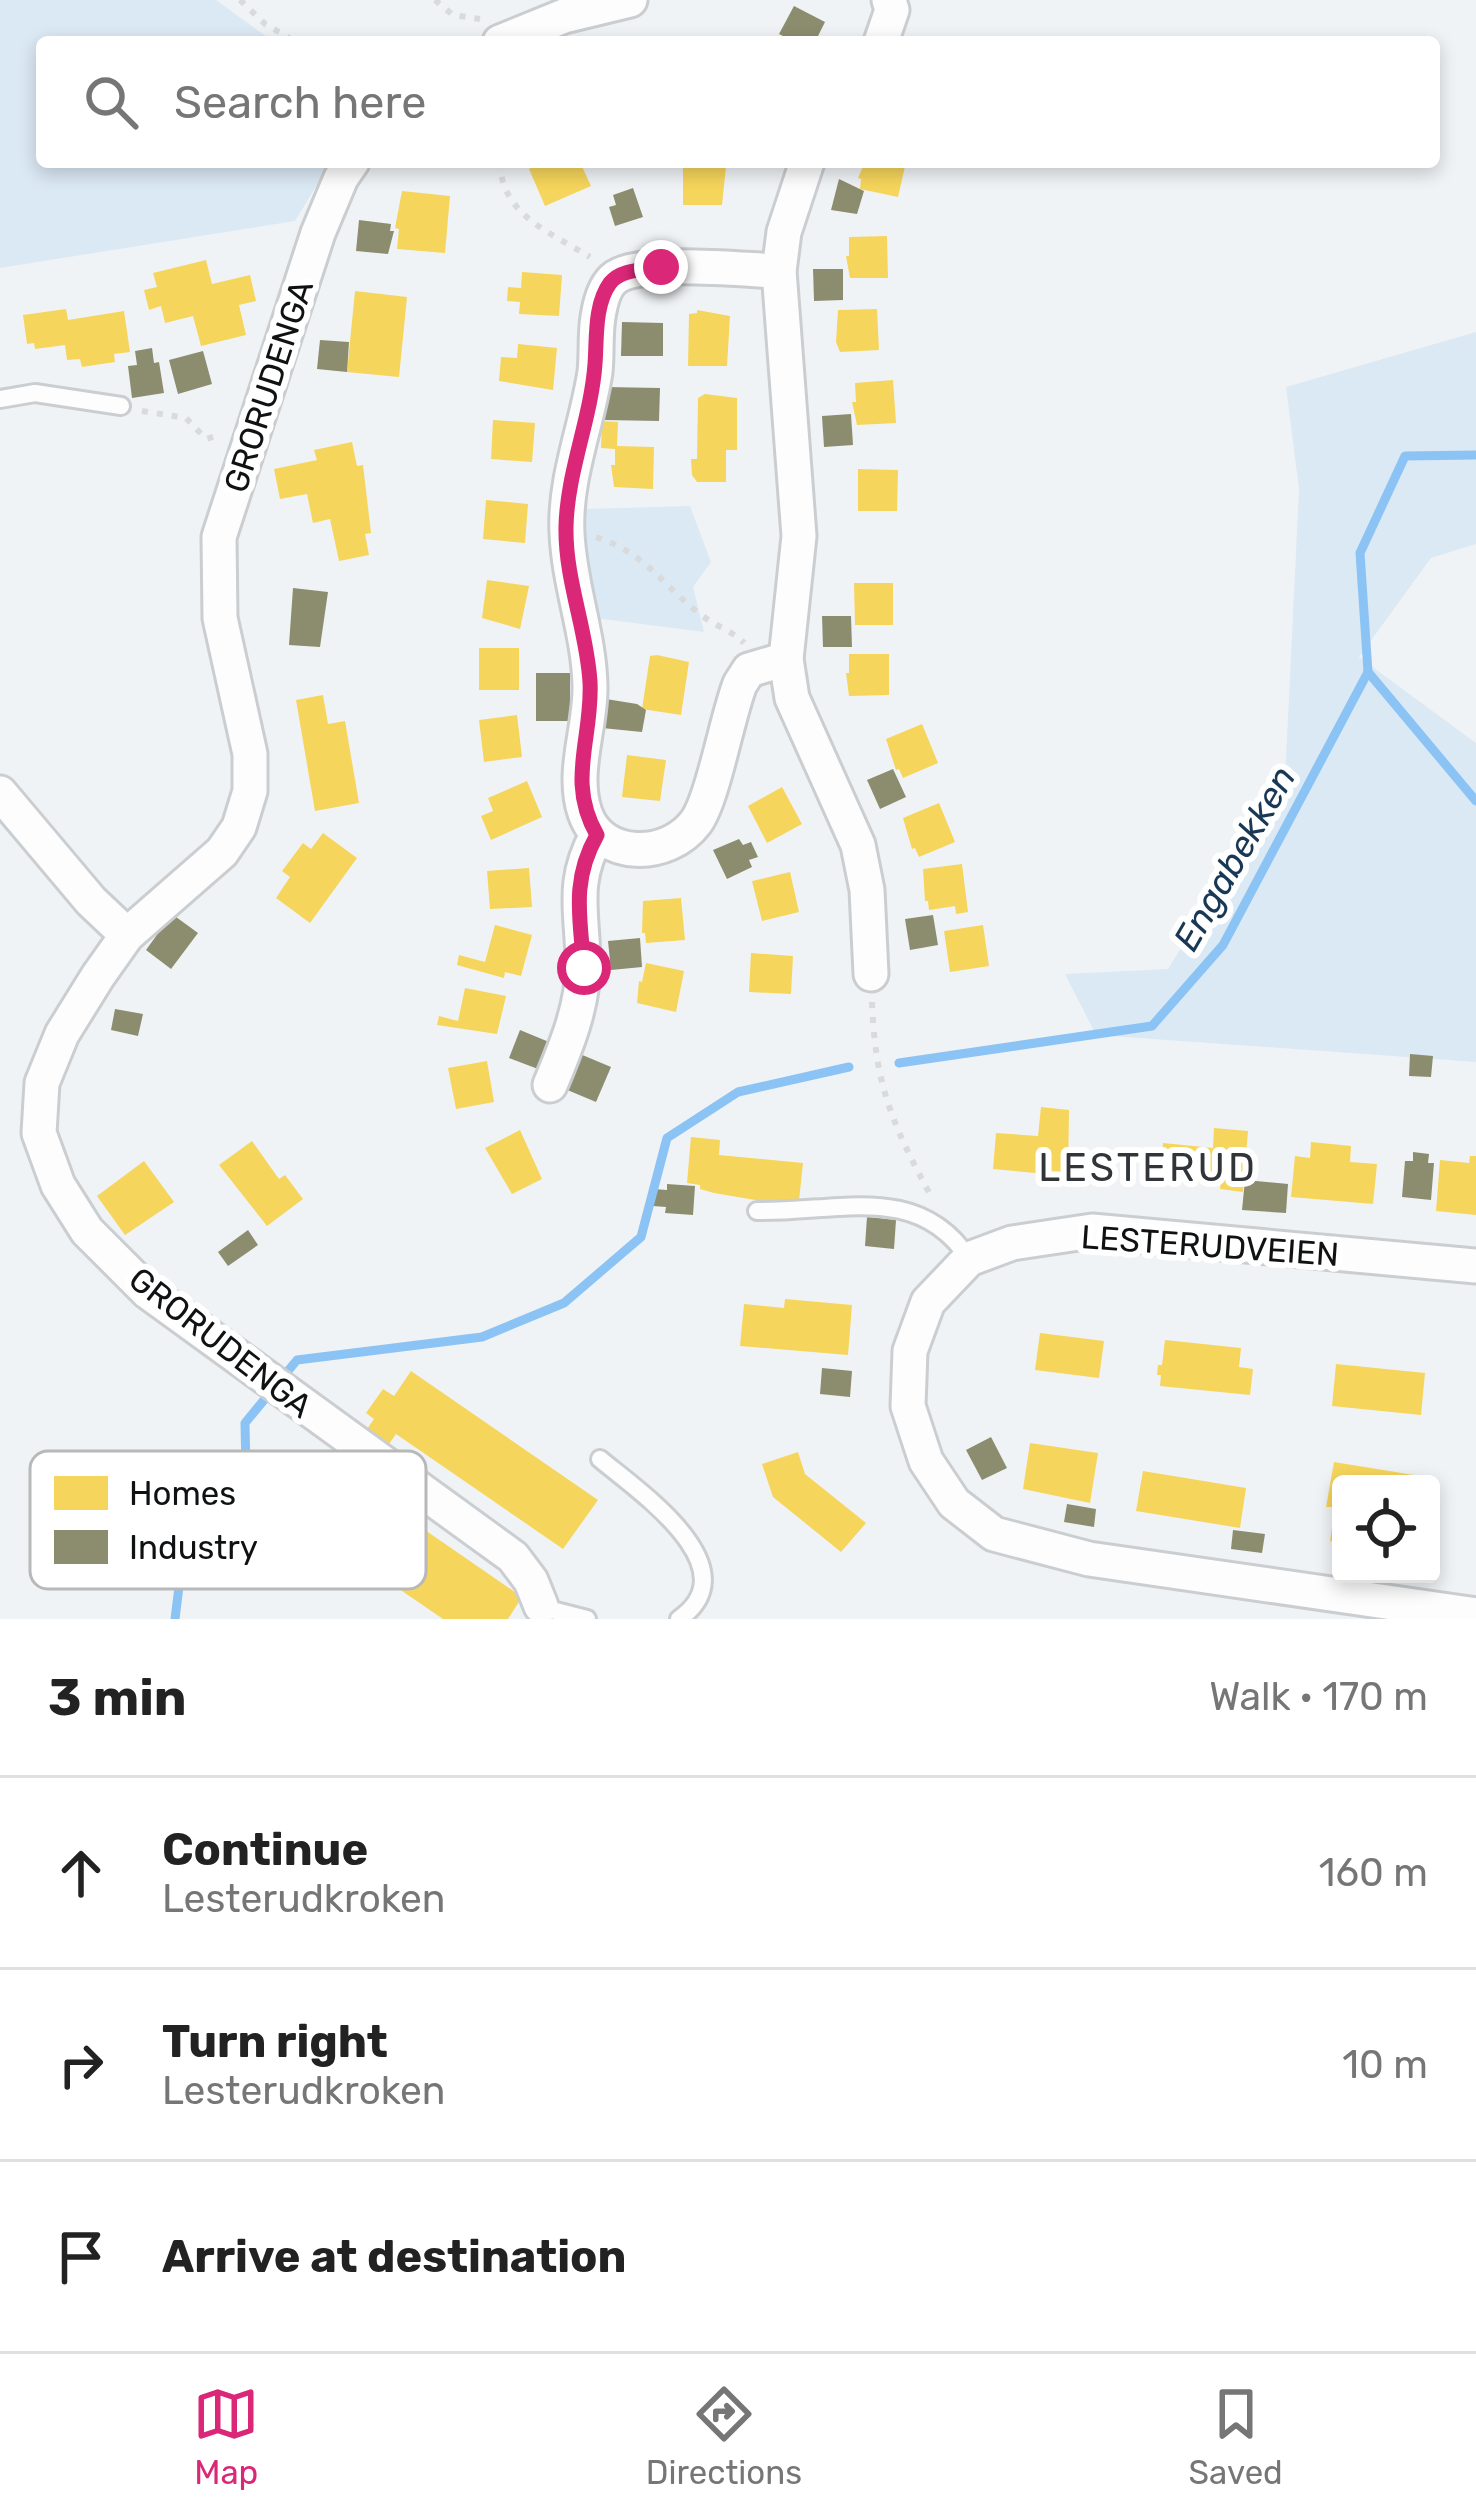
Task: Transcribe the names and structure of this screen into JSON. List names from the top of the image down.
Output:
{
  "streets": {
    "street": ["GRORUDENGA", "LESTERUDVEIEN"]
  },
  "districts": ["LESTERUD"],
  "water": ["Engabekken"],
  "legend": ["Homes", "Industry"],
  "page": {
    "search": "Search here",
    "heading": ["3 min", "Walk · 170 m"],
    "list": [
      ["Continue", "Lesterudkroken", "160 m"],
      ["Turn right", "Lesterudkroken", "10 m"],
      "Arrive at destination"
    ],
    "nav": ["Map", "Directions", "Saved"]
  }
}
